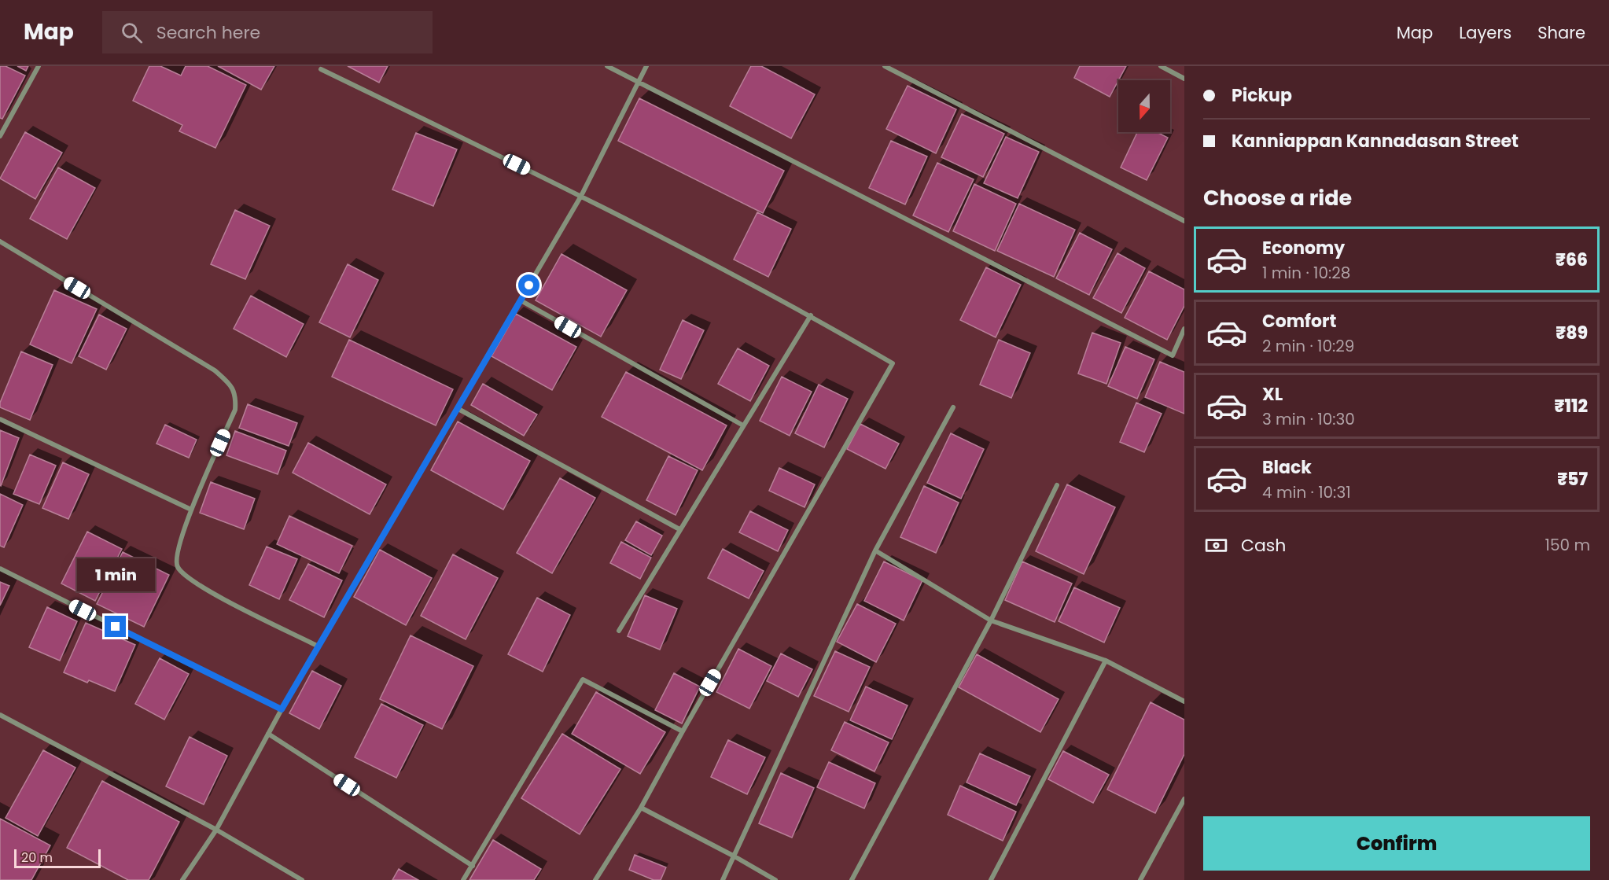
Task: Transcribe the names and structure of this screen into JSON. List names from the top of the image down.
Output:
{
  "scale_bar": "20 m",
  "north": "bottom",
  "page": {
    "header": "Map",
    "search": "Search here",
    "nav": ["Map", "Layers", "Share"],
    "banner": ["Pickup", "Kanniappan Kannadasan Street"],
    "heading": "Choose a ride",
    "list": [
      {
        "name": "Economy",
        "note": "1 min · 10:28",
        "value": "₹66"
      },
      {
        "name": "Comfort",
        "note": "2 min · 10:29",
        "value": "₹89"
      },
      {
        "name": "XL",
        "note": "3 min · 10:30",
        "value": "₹112"
      },
      {
        "name": "Black",
        "note": "4 min · 10:31",
        "value": "₹57"
      }
    ],
    "pay": ["Cash", "150 m"],
    "bubble": "1 min",
    "buttons": "Confirm",
    "scale": "20 m"
  }
}
